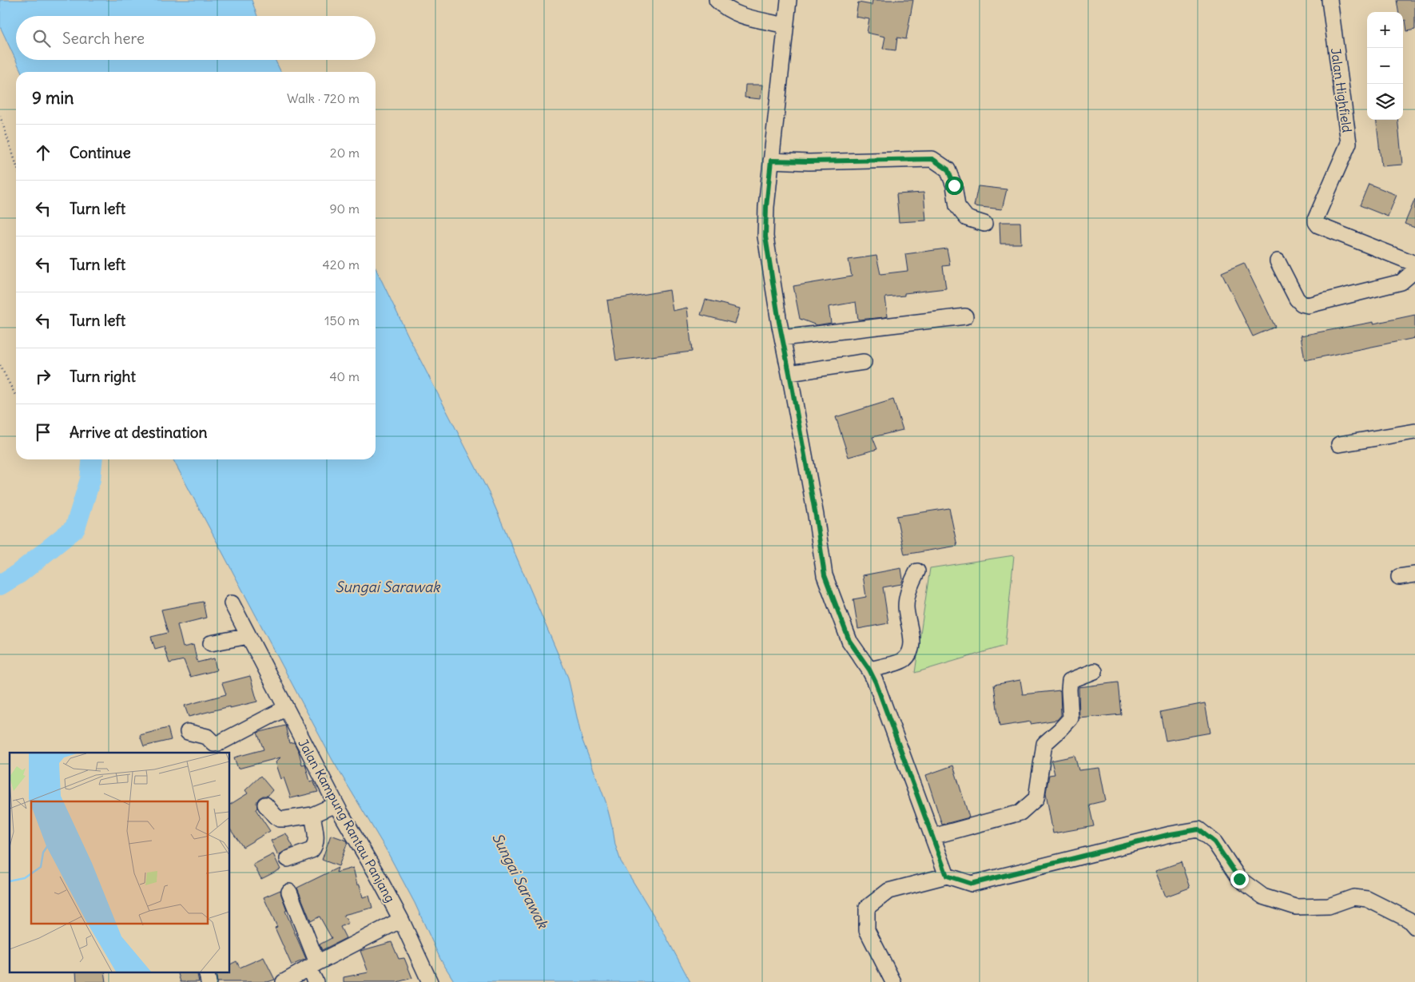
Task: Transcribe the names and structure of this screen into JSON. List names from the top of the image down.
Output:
{
  "streets": {
    "street": ["Jalan Highfield", "Jalan Kampung Rantau Panjang"]
  },
  "water": ["Sungai Sarawak"],
  "page": {
    "map_buttons": ["+", "−"],
    "search": "Search here",
    "heading": ["9 min", "Walk · 720 m"],
    "list": [
      ["Continue", "20 m"],
      ["Turn left", "90 m"],
      ["Turn left", "420 m"],
      ["Turn left", "150 m"],
      ["Turn right", "40 m"],
      "Arrive at destination"
    ]
  }
}
